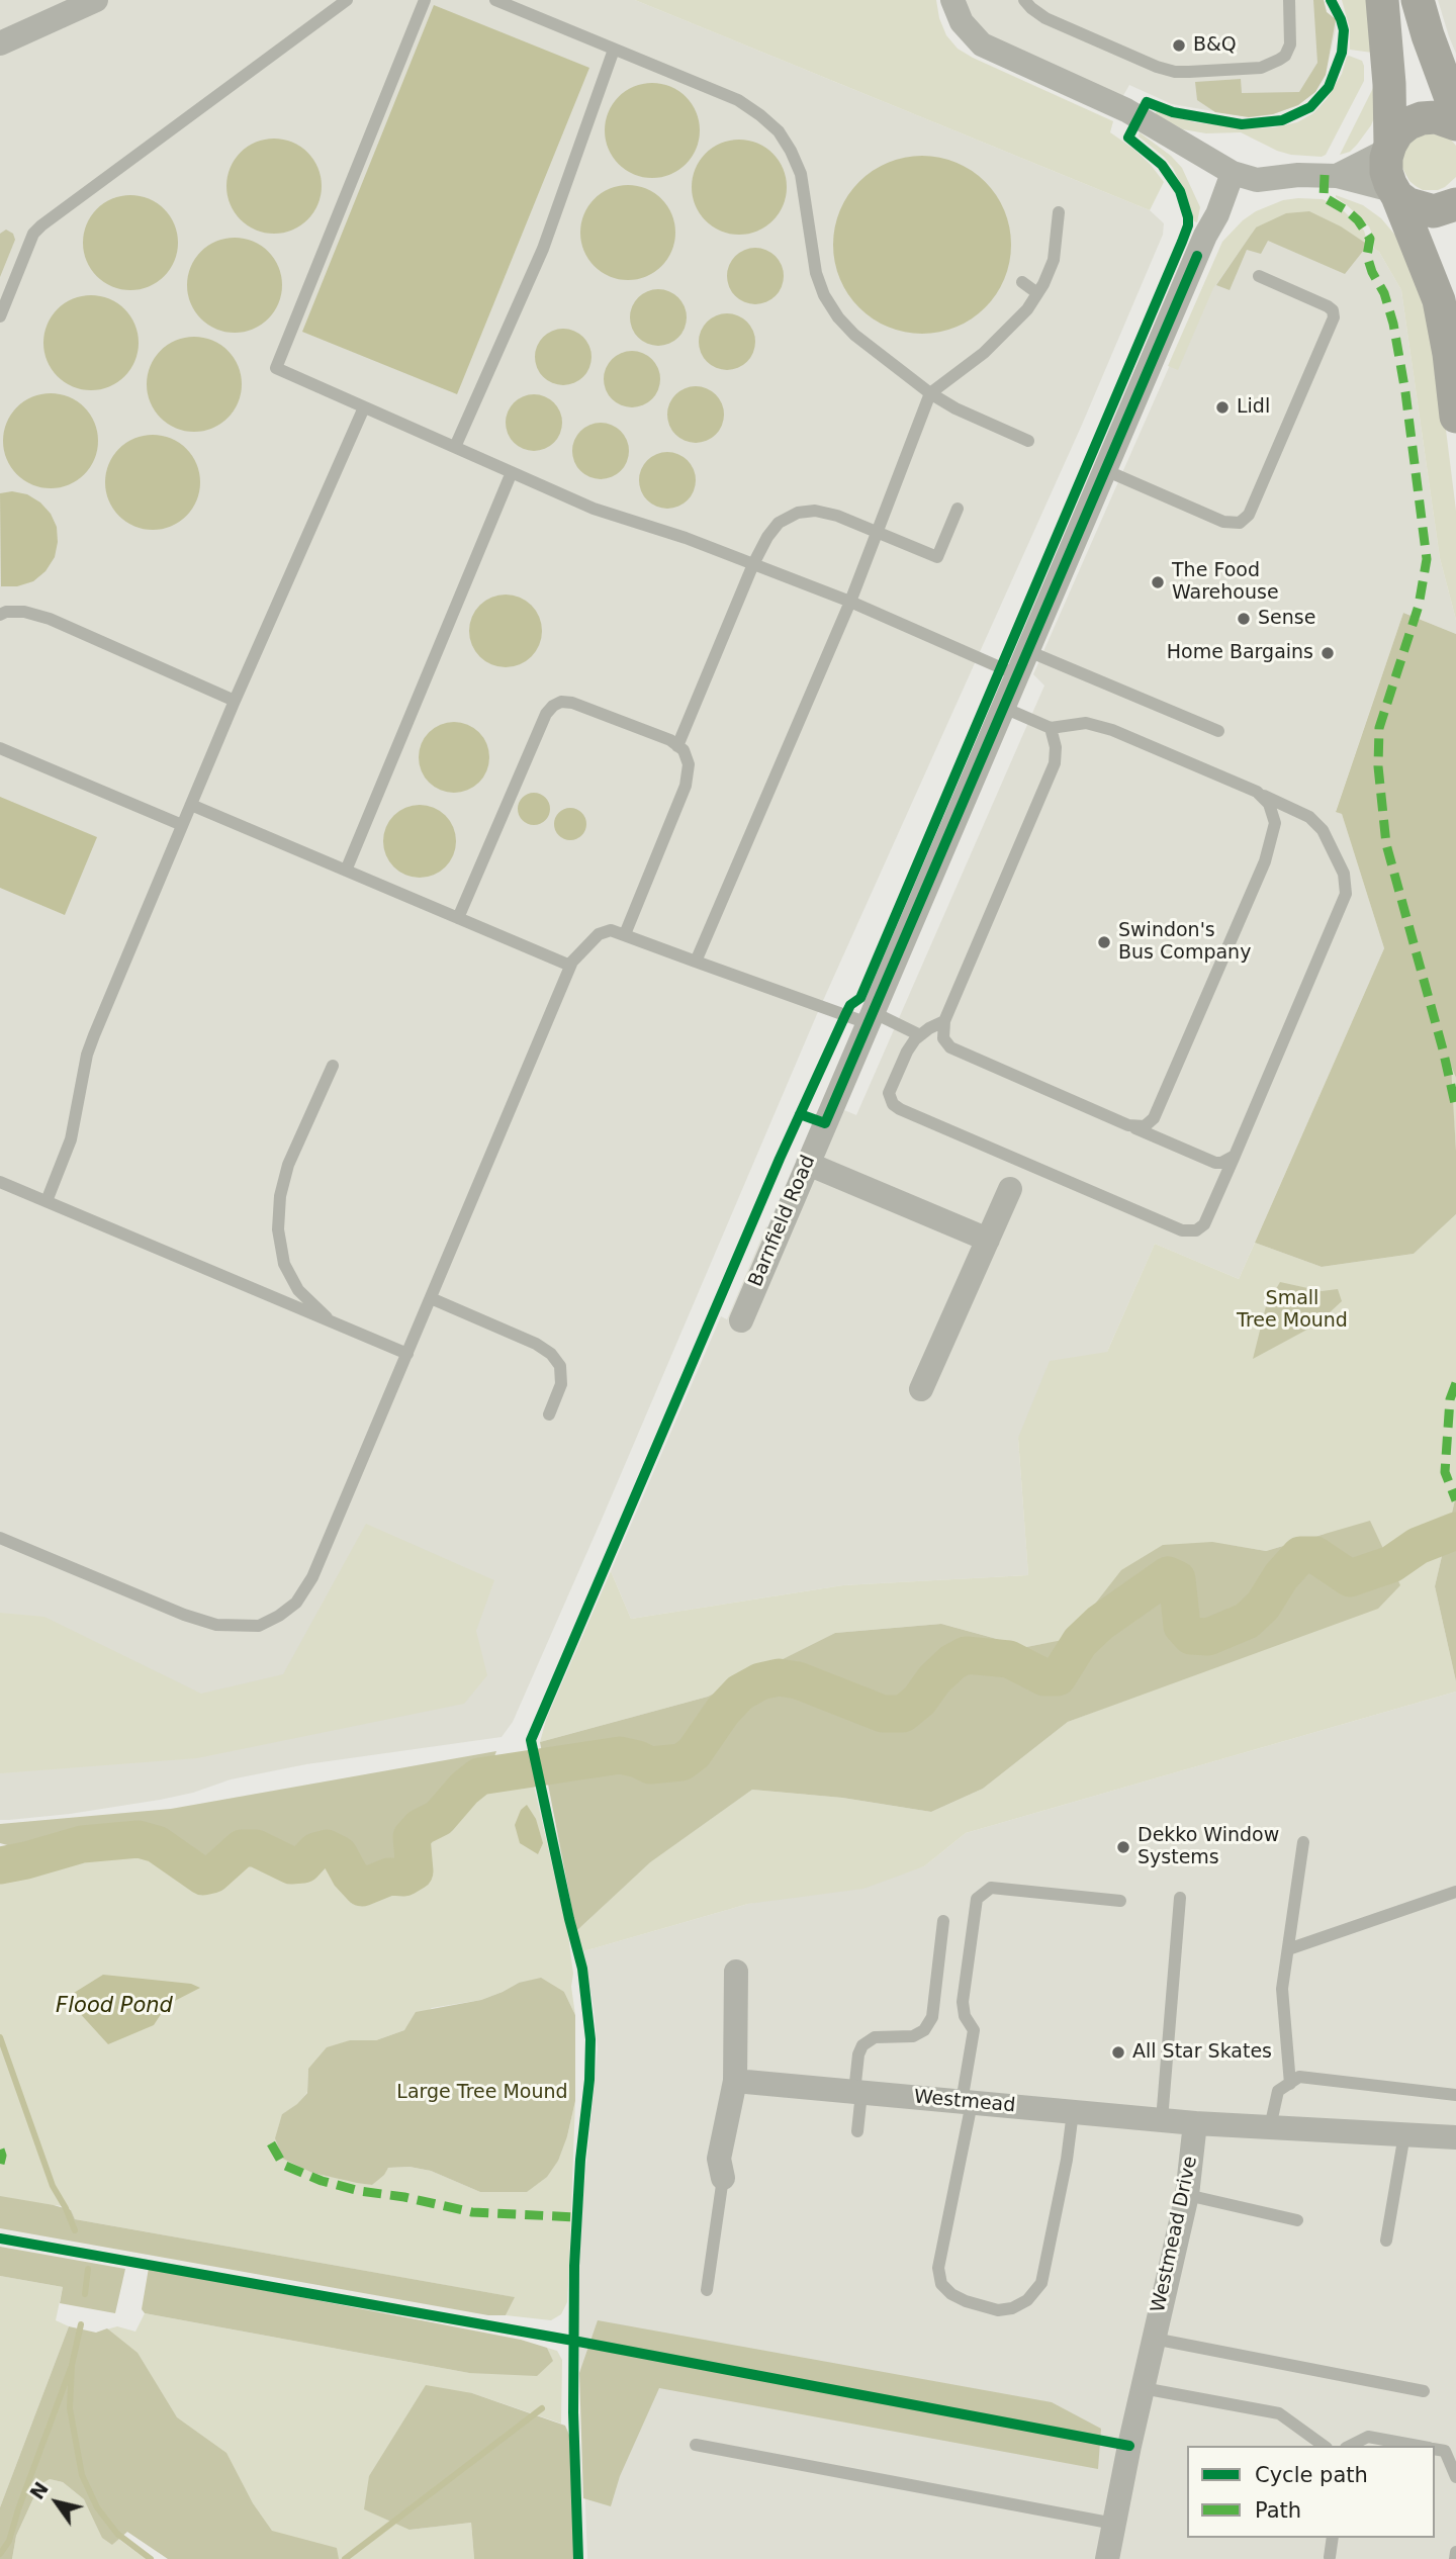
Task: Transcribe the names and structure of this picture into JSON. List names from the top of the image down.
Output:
{
  "streets": {
    "street": ["Barnfield Road", "Westmead", "Westmead Drive"]
  },
  "crossings": [
    ["Westmead", "Westmead Drive"]
  ],
  "water": ["Flood Pond"],
  "parks": ["Small Tree Mound", "Large Tree Mound"],
  "places": [
    "B&Q",
    "Lidl",
    "The Food Warehouse",
    "Sense",
    "Home Bargains",
    "Swindon's Bus Company",
    "Dekko Window Systems",
    "All Star Skates"
  ],
  "legend": ["Cycle path", "Path"],
  "north": "top left"
}
